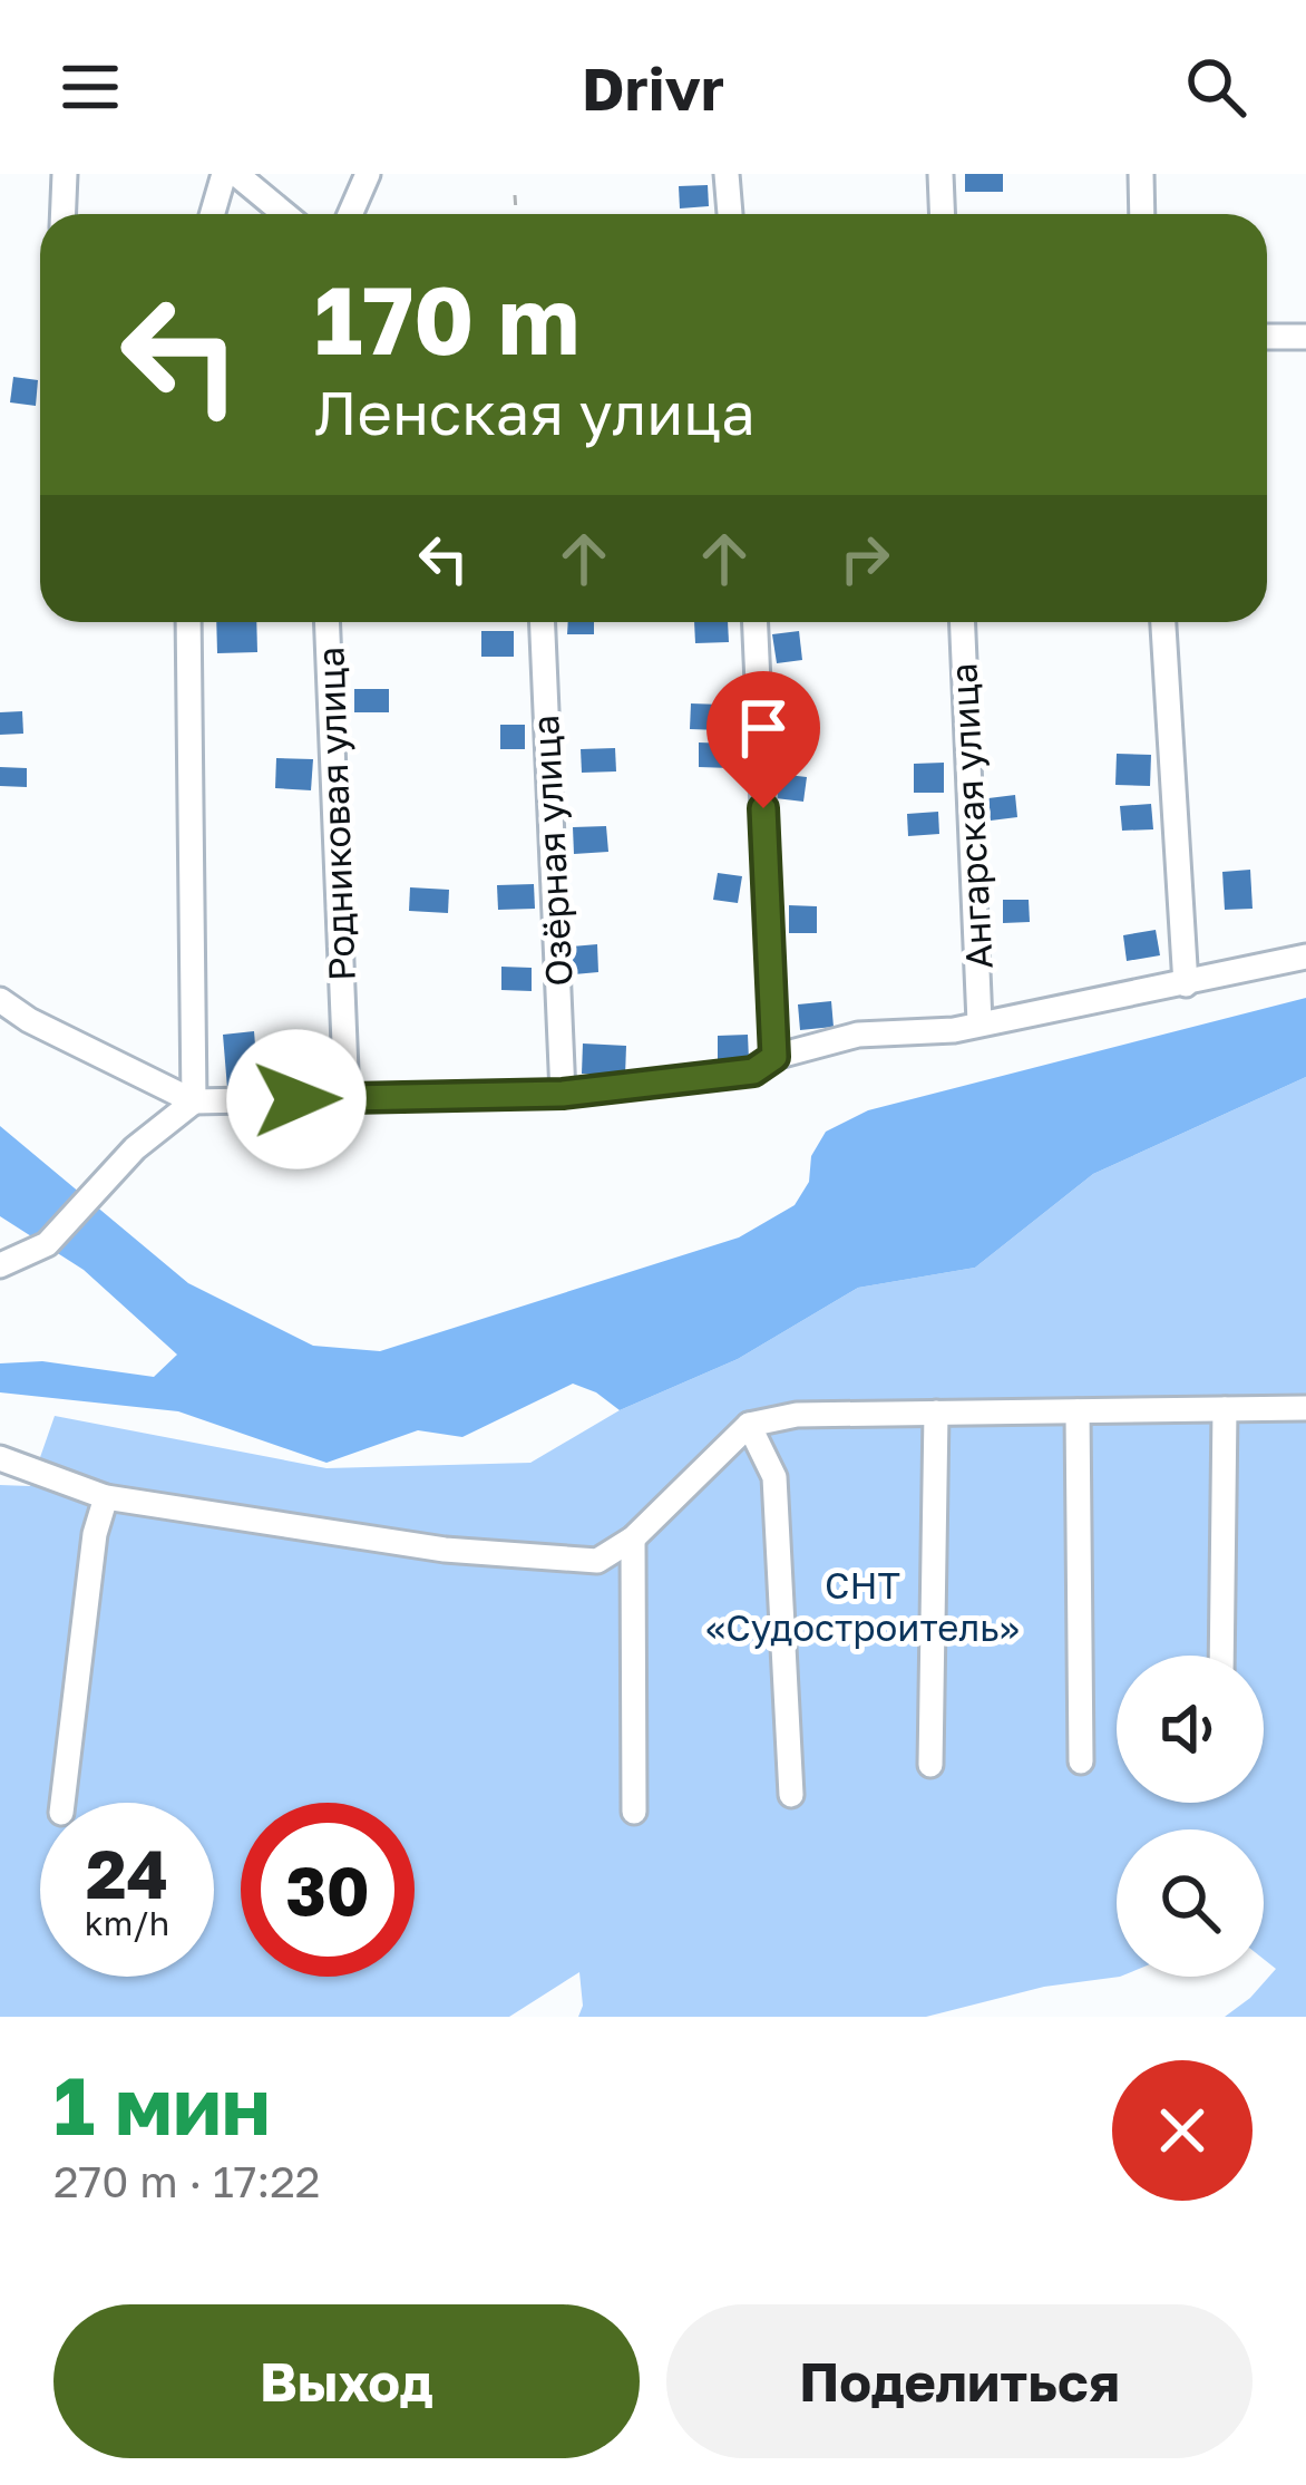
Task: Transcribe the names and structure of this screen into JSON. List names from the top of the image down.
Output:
{
  "streets": {
    "street": ["Родниковая улица", "Ангарская улица", "Озёрная улица"]
  },
  "parks": ["СНТ «Судостроитель»"],
  "page": {
    "header": "Drivr",
    "turn": ["170 m", "Ленская улица"],
    "speed": "24 km/h",
    "limit": "30",
    "heading": ["1 мин", "270 m · 17:22"],
    "buttons": ["Выход", "Поделиться"]
  }
}
